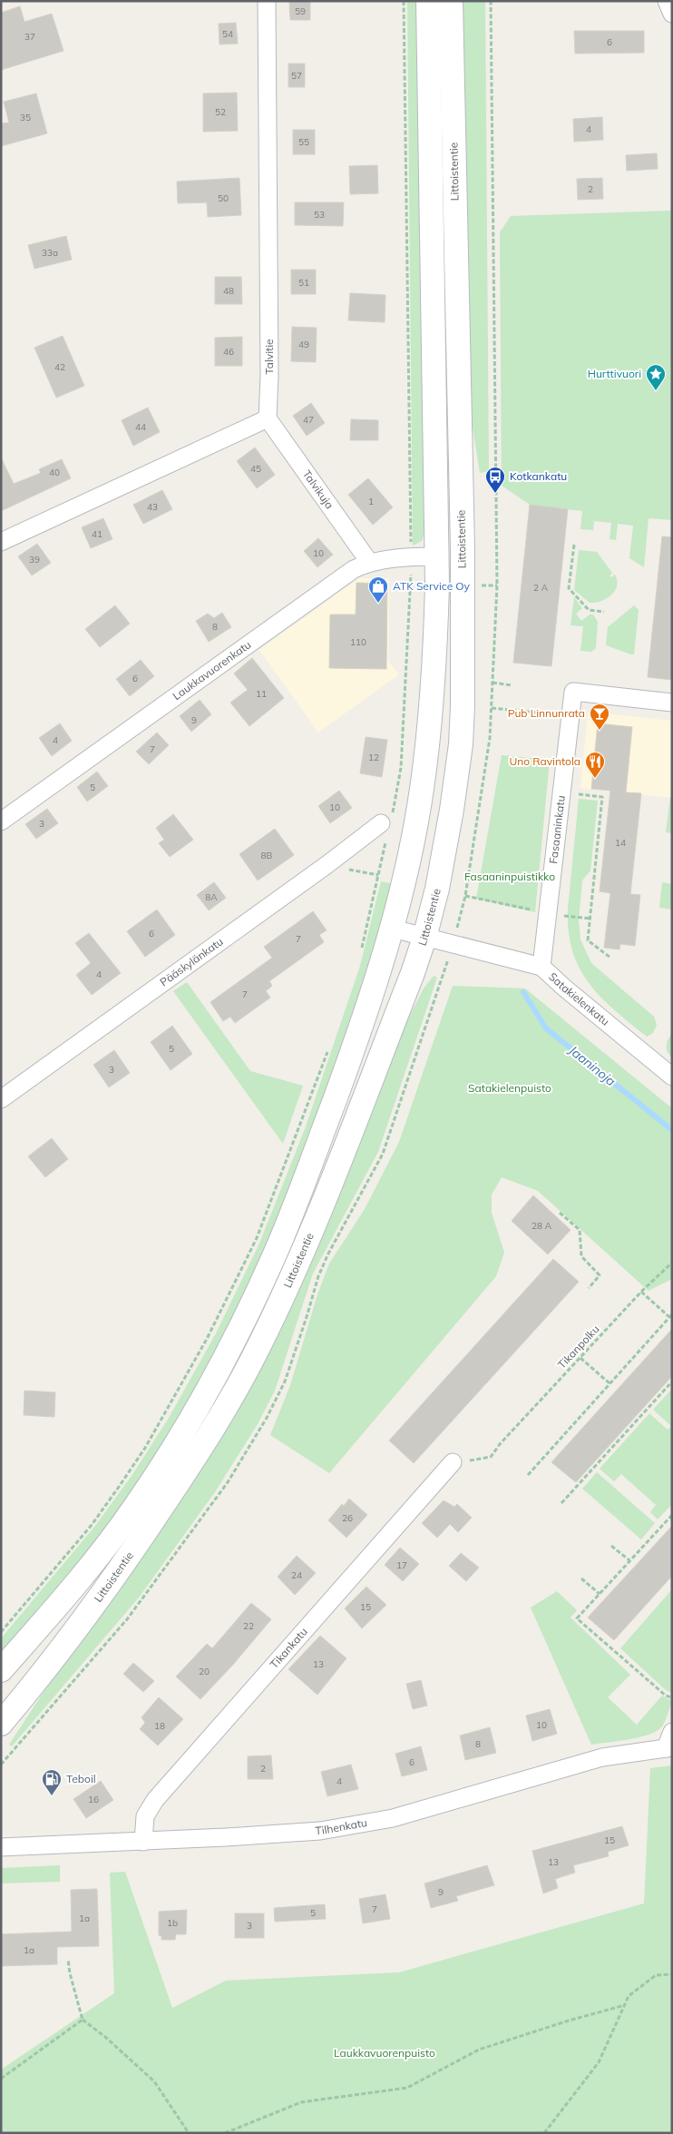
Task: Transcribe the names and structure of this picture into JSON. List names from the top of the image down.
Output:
{
  "streets": {
    "main road": ["Littoistentie"],
    "street": [
      "Talvitie",
      "Talvikuja",
      "Laukkavuorenkatu",
      "Fasaaninkatu",
      "Pääskylänkatu",
      "Satakielenkatu",
      "Tikankatu",
      "Tilhenkatu"
    ],
    "path": ["Tikanpolku"]
  },
  "crossings": [
    ["Littoistentie", "Laukkavuorenkatu"],
    ["Littoistentie", "Satakielenkatu"],
    ["Talvitie", "Talvikuja"],
    ["Talvikuja", "Laukkavuorenkatu"],
    ["Fasaaninkatu", "Satakielenkatu"],
    ["Tikanpolku", "Tikankatu"],
    ["Tikankatu", "Tilhenkatu"]
  ],
  "water": ["Jaaninoja"],
  "parks": ["Fasaaninpuistikko", "Satakielenpuisto", "Laukkavuorenpuisto"],
  "places": {
    "place": ["Hurttivuori"],
    "bus stop": ["Kotkankatu"],
    "shop": ["ATK Service Oy"],
    "bar": ["Pub Linnunrata"],
    "restaurant": ["Uno Ravintola"],
    "fuel station": ["Teboil"]
  },
  "house_numbers": [
    "59",
    "54",
    "37",
    "6",
    "57",
    "52",
    "35",
    "4",
    "55",
    "2",
    "50",
    "53",
    "33a",
    "51",
    "48",
    "49",
    "46",
    "42",
    "47",
    "44",
    "45",
    "40",
    "1",
    "43",
    "41",
    "10",
    "39",
    "2 A",
    "8",
    "110",
    "6",
    "11",
    "9",
    "4",
    "7",
    "12",
    "5",
    "10",
    "3",
    "14",
    "8B",
    "8A",
    "6",
    "7",
    "4",
    "7",
    "5",
    "3",
    "28 A",
    "26",
    "17",
    "24",
    "15",
    "22",
    "13",
    "20",
    "10",
    "18",
    "8",
    "6",
    "2",
    "4",
    "16",
    "15",
    "13",
    "9",
    "7",
    "5",
    "1a",
    "1b",
    "3",
    "1a"
  ]
}
